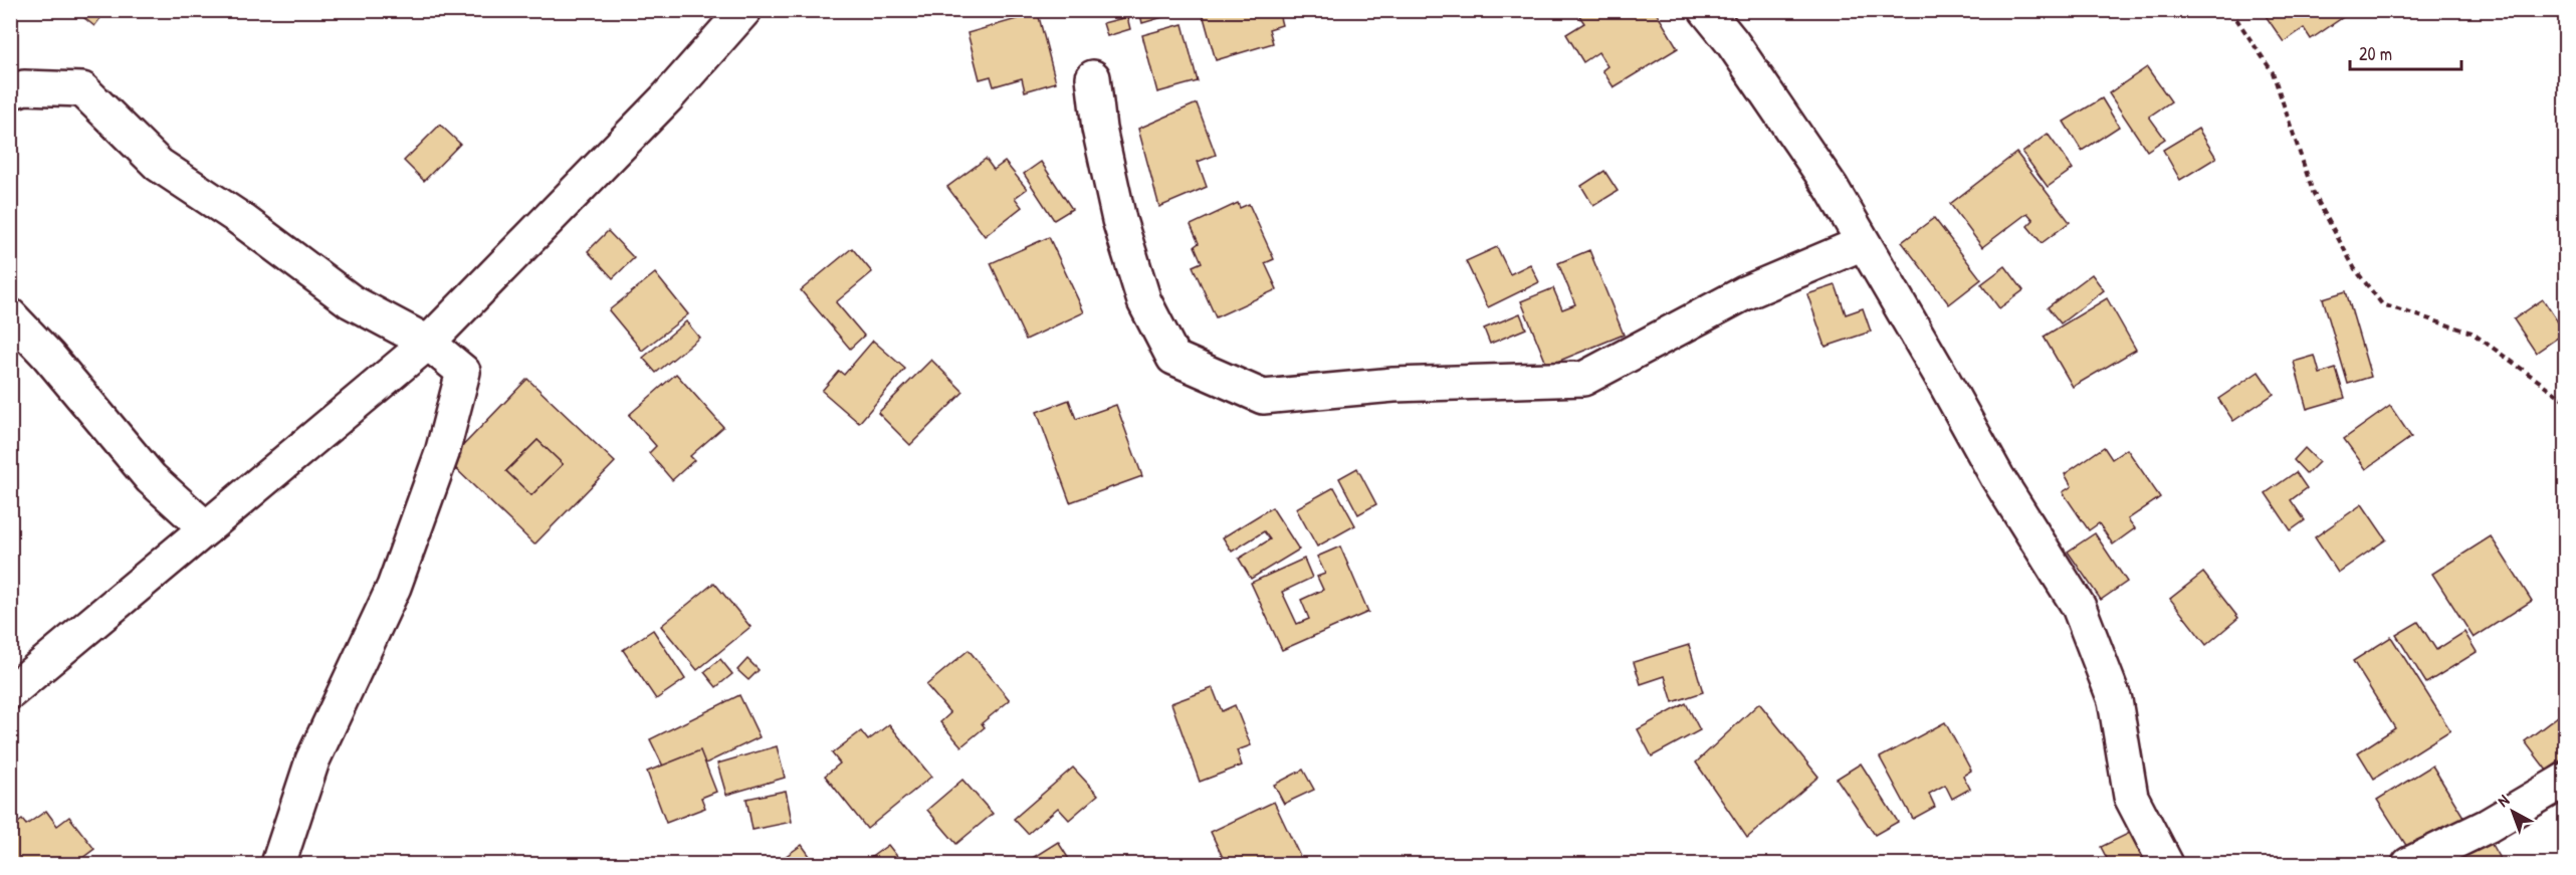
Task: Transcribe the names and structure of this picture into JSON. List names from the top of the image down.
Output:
{
  "scale_bar": "20 m",
  "north": "top left"
}
